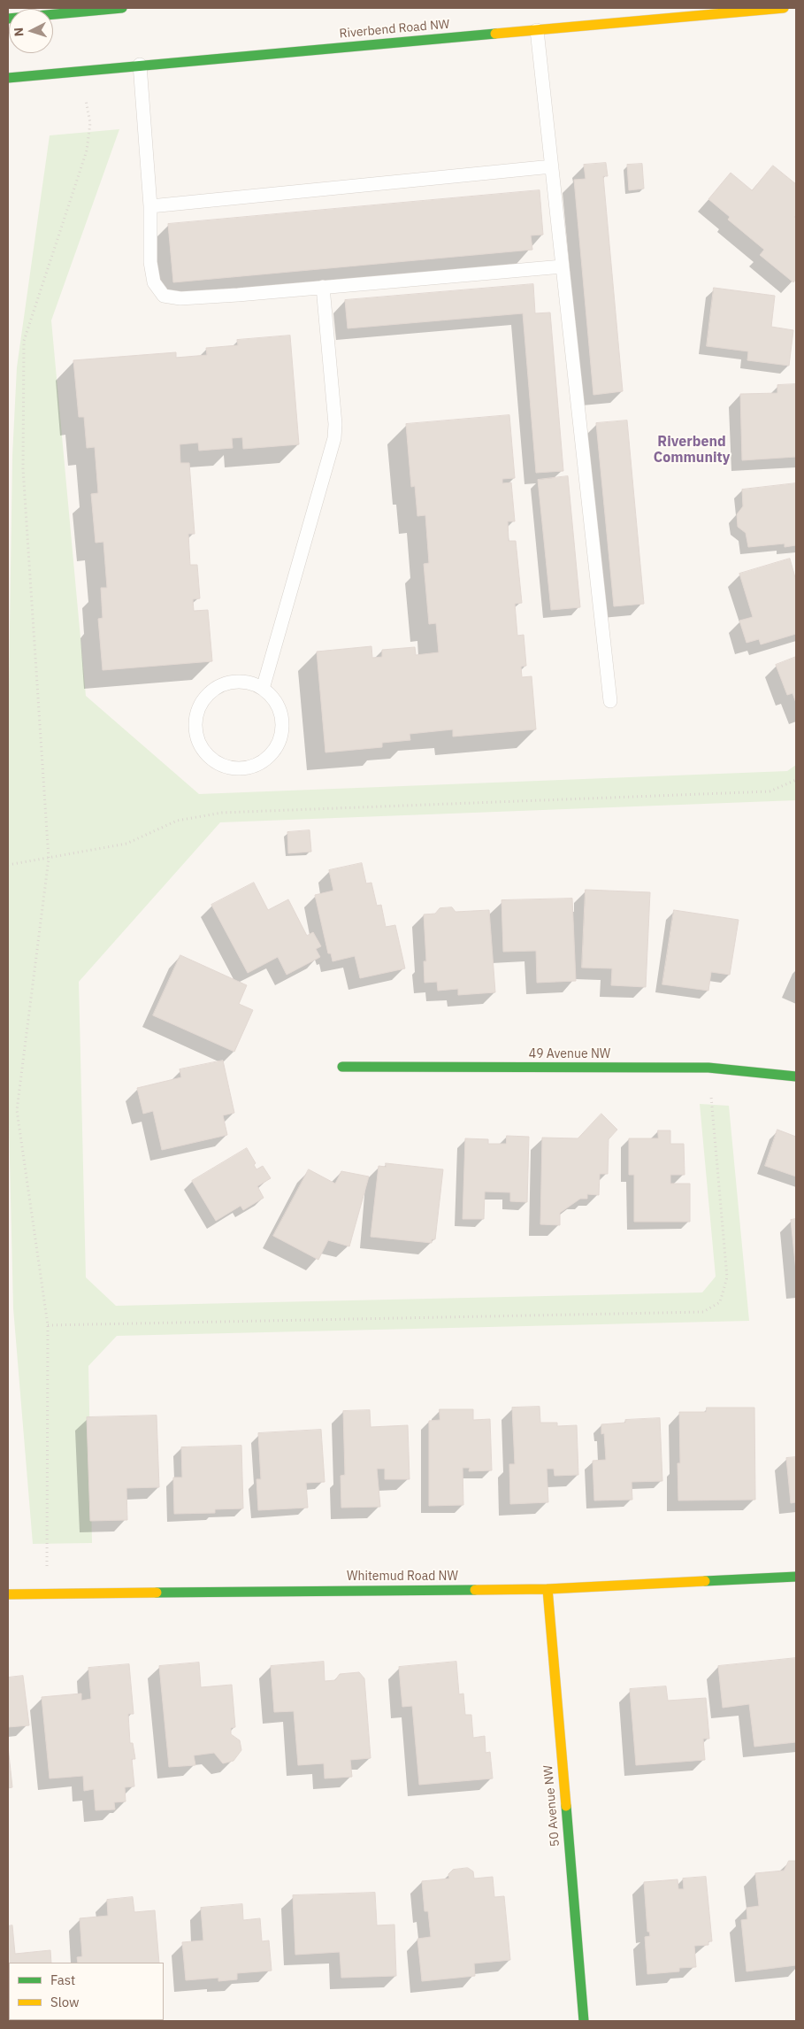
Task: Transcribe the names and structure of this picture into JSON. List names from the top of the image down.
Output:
{
  "streets": {
    "street": [
      "Riverbend Road NW",
      "49 Avenue NW",
      "Whitemud Road NW",
      "50 Avenue NW"
    ]
  },
  "crossings": [
    ["Whitemud Road NW", "50 Avenue NW"]
  ],
  "districts": ["Riverbend Community"],
  "legend": ["Fast", "Slow"],
  "north": "left"
}
